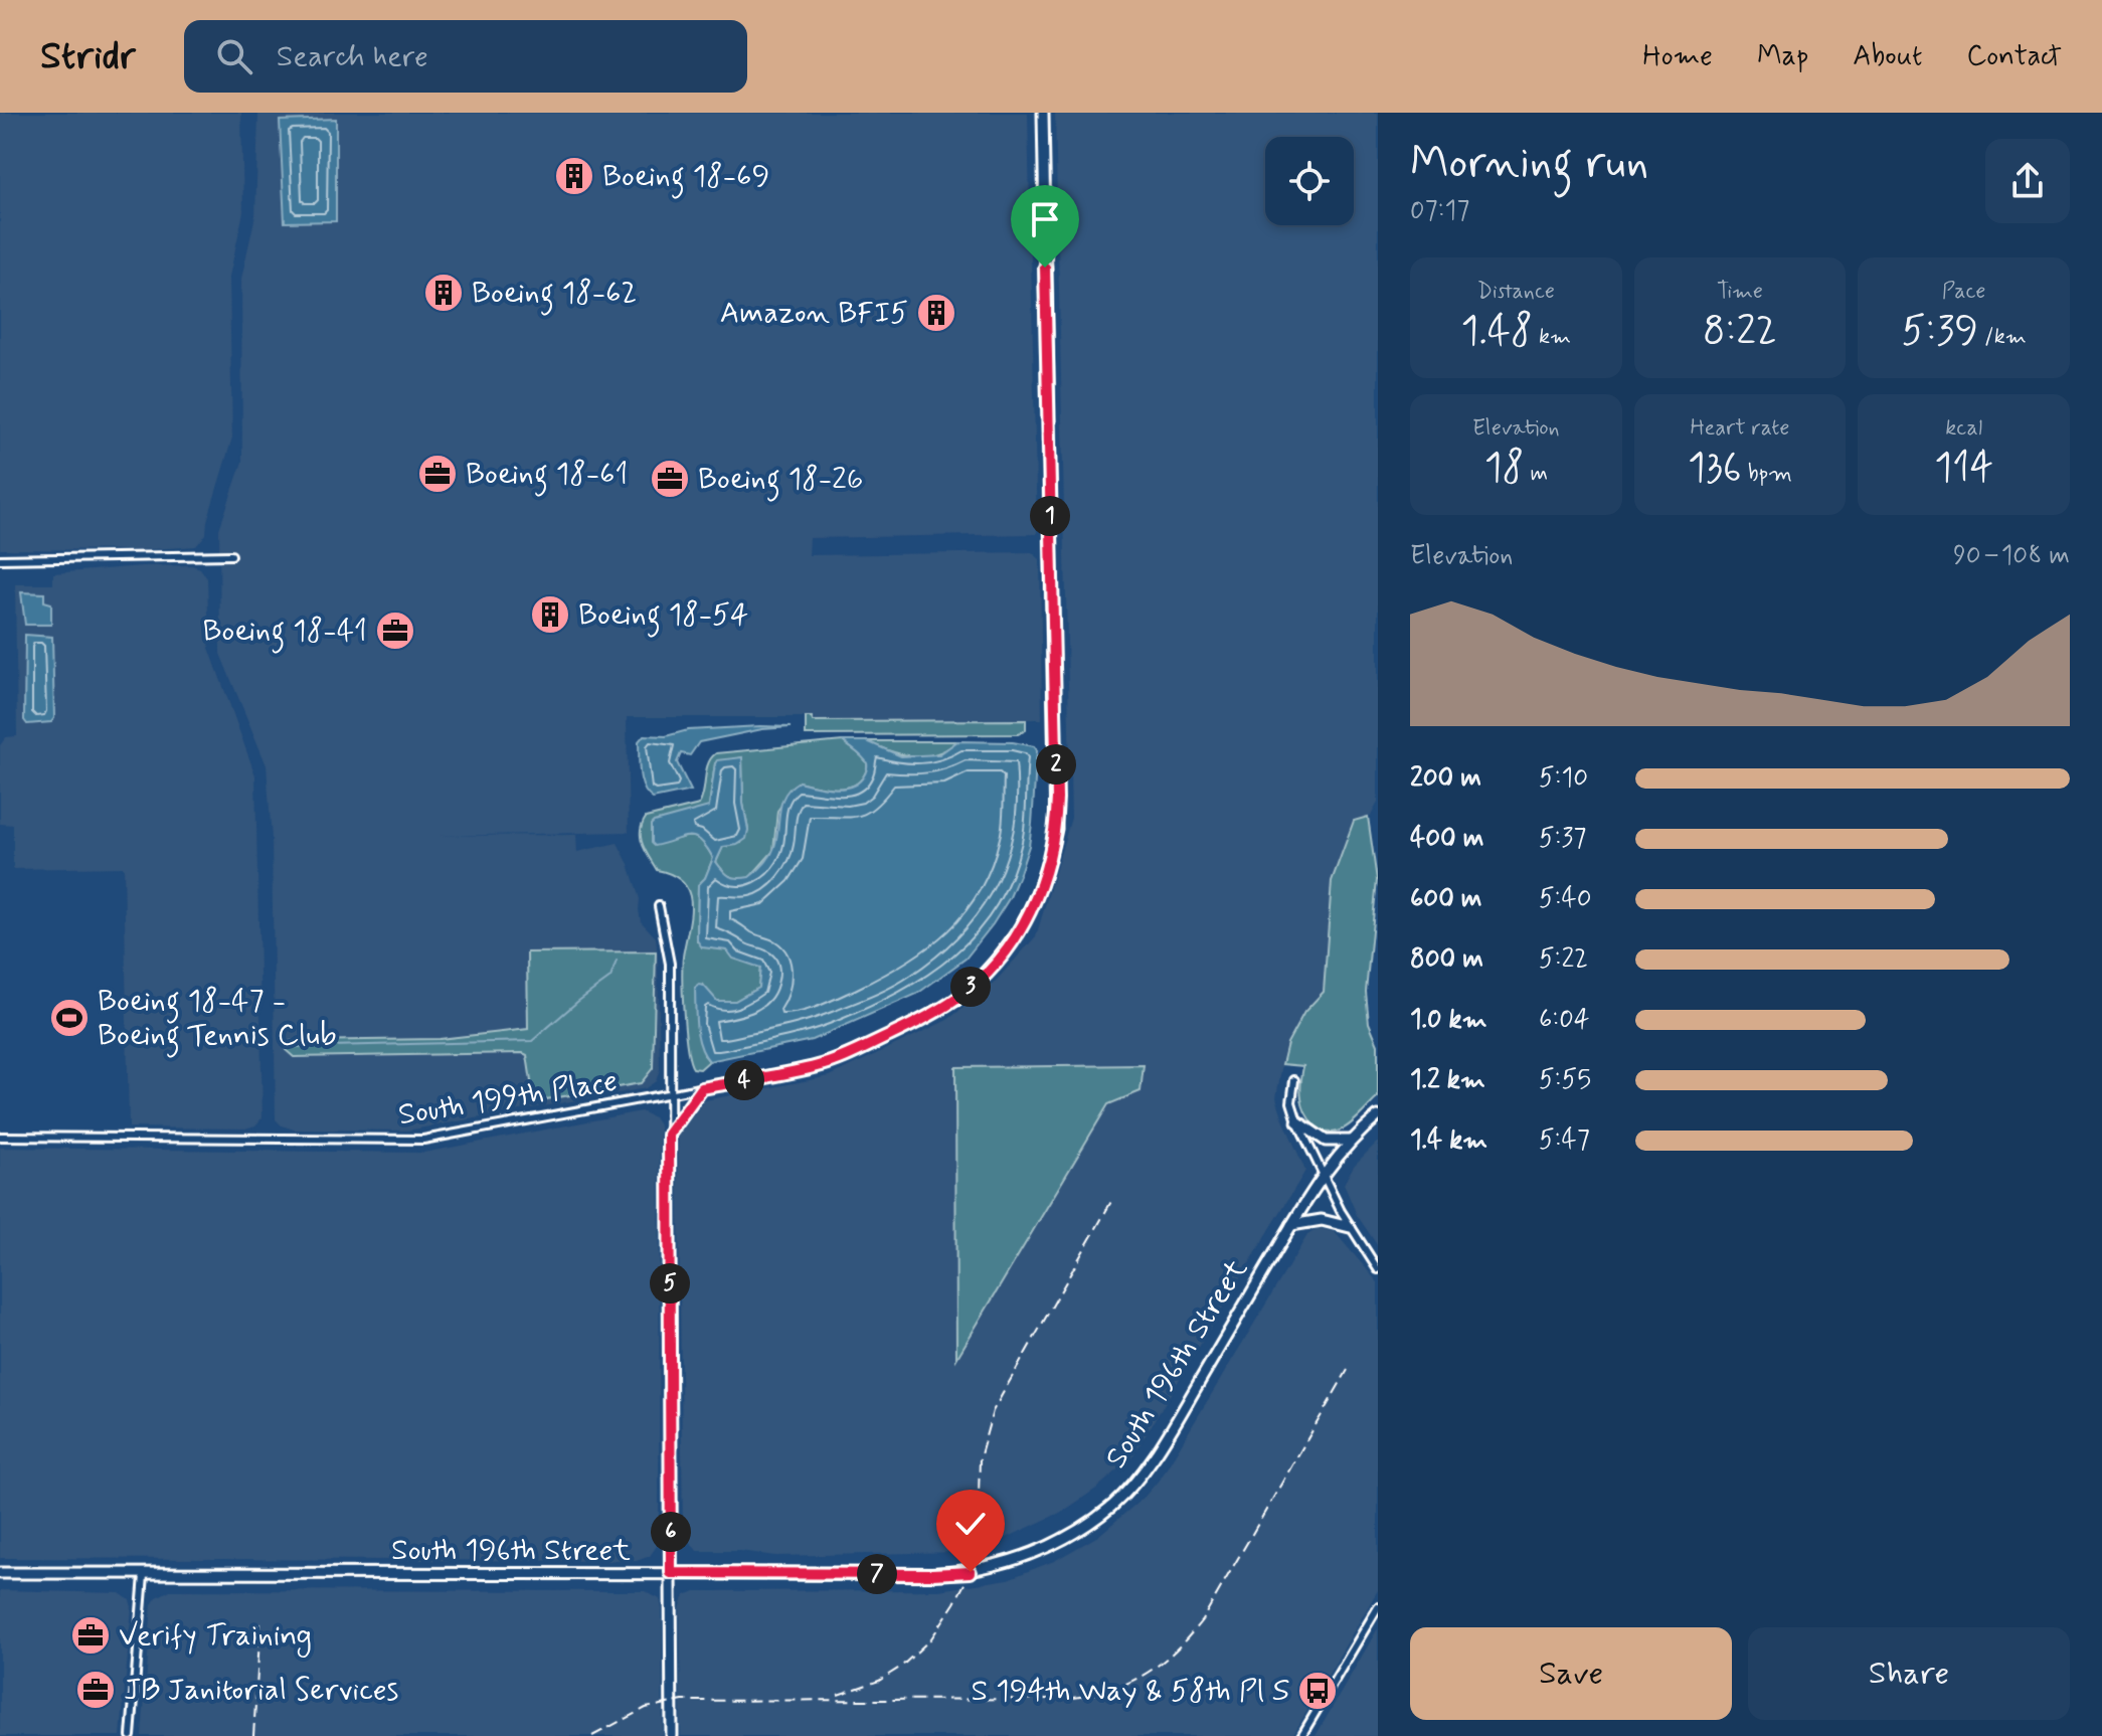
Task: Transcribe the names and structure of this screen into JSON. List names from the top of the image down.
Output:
{
  "streets": {
    "main road": ["South 196th Street"],
    "street": ["South 199th Place"]
  },
  "places": {
    "building": [
      "Boeing 18-69",
      "Boeing 18-62",
      "Amazon BFI5",
      "Boeing 18-54"
    ],
    "office": [
      "Boeing 18-61",
      "Boeing 18-26",
      "Boeing 18-41",
      "Verify Training",
      "JB Janitorial Services"
    ],
    "sports": ["Boeing 18-47 - Boeing Tennis Club"],
    "bus stop": ["S 194th Way & 58th Pl S"]
  },
  "page": {
    "header": "Stridr",
    "search": "Search here",
    "nav": [
      "Home",
      "Map",
      "About",
      "Contact"
    ],
    "heading": ["Morning run", "07:17"],
    "stats": [
      ["Distance", "1.48 km"],
      ["Time", "8:22"],
      ["Pace", "5:39 /km"],
      ["Elevation", "18 m"],
      ["Heart rate", "136 bpm"],
      ["kcal", "114"]
    ],
    "pins": [
      "1",
      "2",
      "3",
      "4",
      "5",
      "6",
      "7"
    ],
    "chart": ["Elevation", "90–108 m"],
    "list": [
      {
        "name": "200 m",
        "note": "5:10"
      },
      {
        "name": "400 m",
        "note": "5:37"
      },
      {
        "name": "600 m",
        "note": "5:40"
      },
      {
        "name": "800 m",
        "note": "5:22"
      },
      {
        "name": "1.0 km",
        "note": "6:04"
      },
      {
        "name": "1.2 km",
        "note": "5:55"
      },
      {
        "name": "1.4 km",
        "note": "5:47"
      }
    ],
    "buttons": ["Save", "Share"]
  }
}
